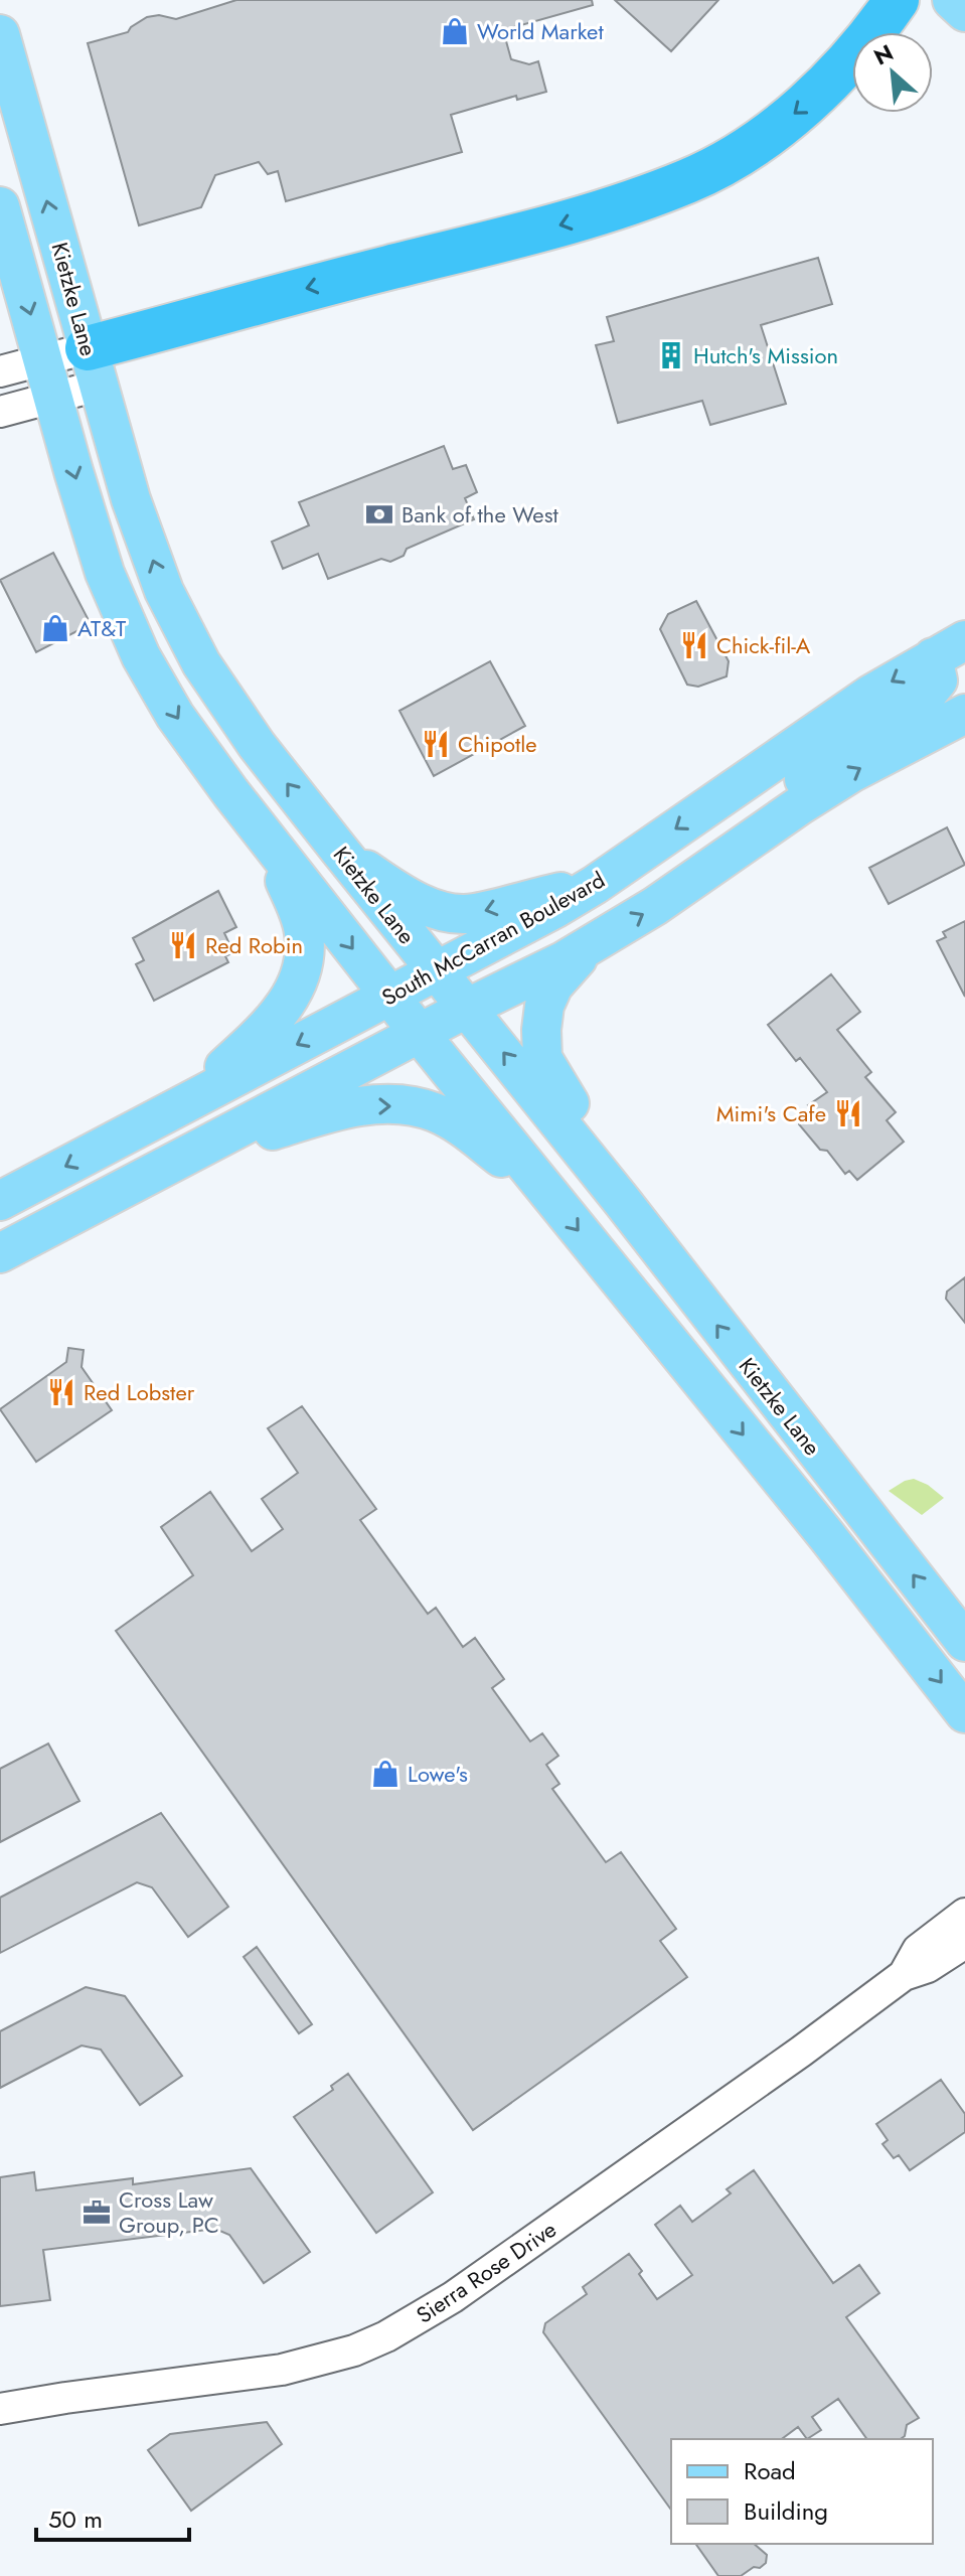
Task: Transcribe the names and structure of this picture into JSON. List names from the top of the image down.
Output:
{
  "streets": {
    "main road": ["Kietzke Lane", "South McCarran Boulevard"],
    "street": ["Sierra Rose Drive"]
  },
  "crossings": [
    ["Kietzke Lane", "South McCarran Boulevard"]
  ],
  "places": {
    "shop": ["World Market", "AT&T", "Lowe's"],
    "building": ["Hutch's Mission"],
    "bank": ["Bank of the West"],
    "restaurant": [
      "Chick-fil-A",
      "Chipotle",
      "Red Robin",
      "Mimi's Cafe",
      "Red Lobster"
    ],
    "office": ["Cross Law Group, PC"]
  },
  "legend": ["Road", "Building"],
  "scale_bar": "50 m",
  "north": "top left"
}
